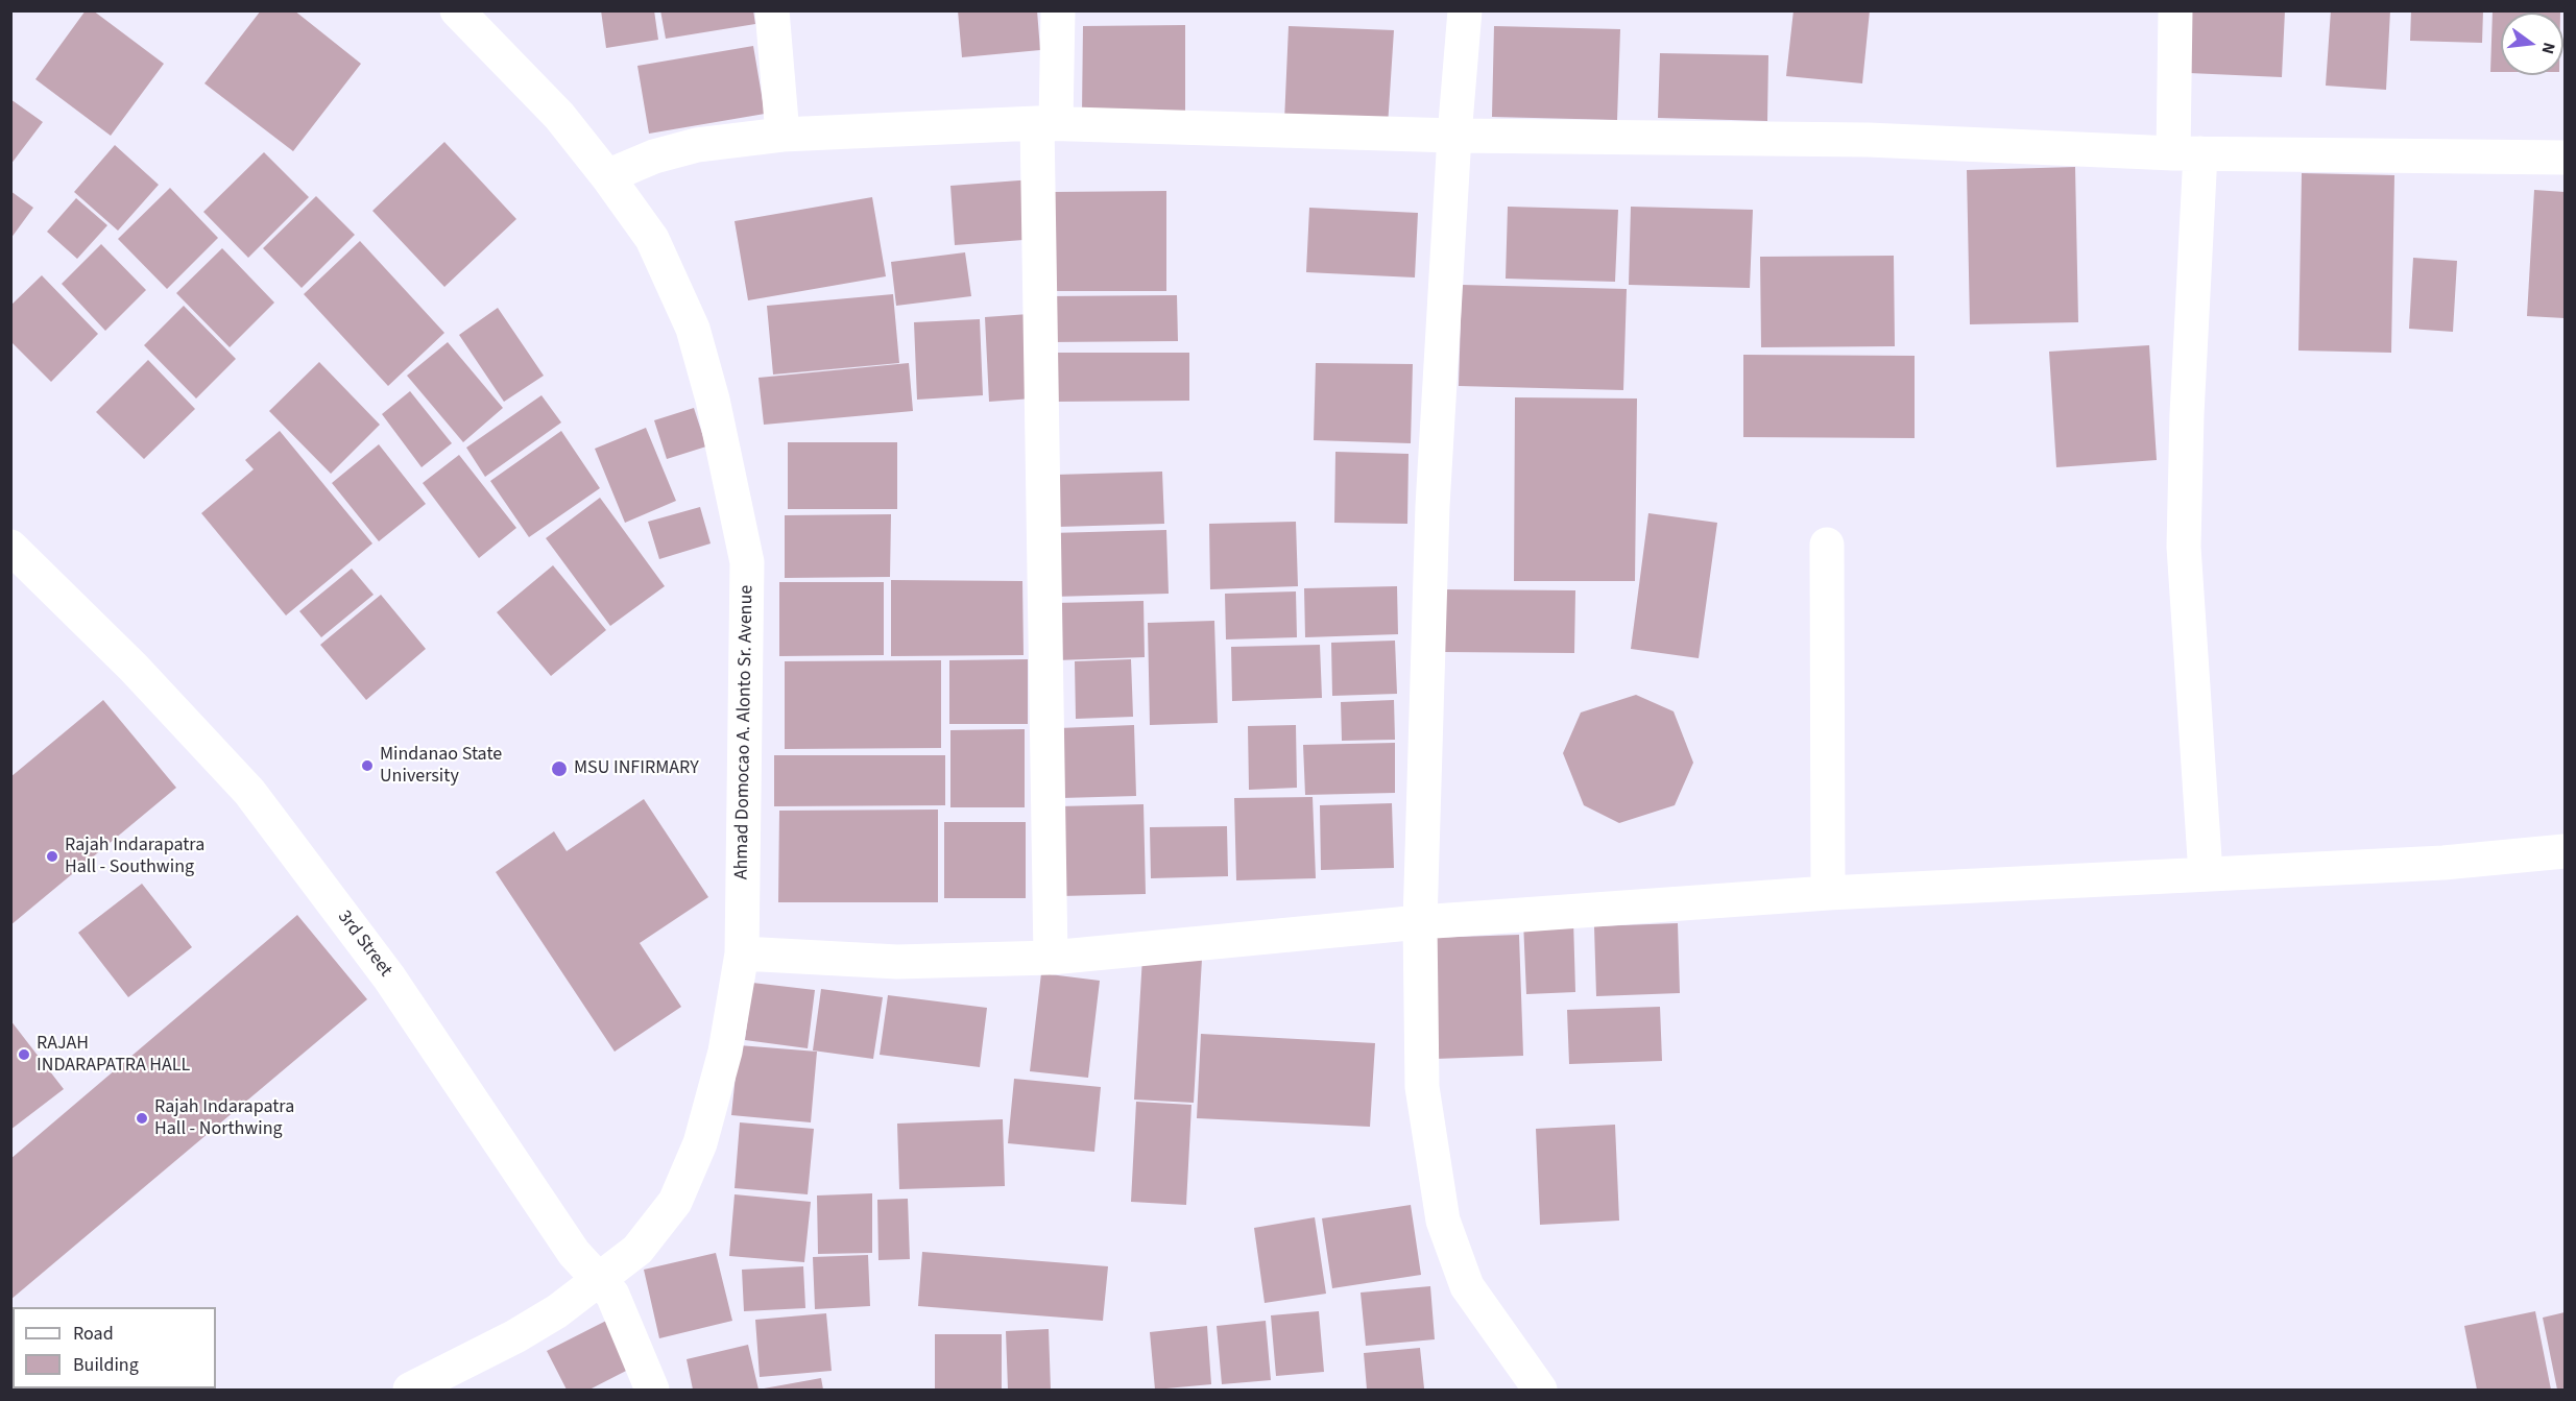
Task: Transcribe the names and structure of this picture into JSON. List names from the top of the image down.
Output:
{
  "streets": {
    "street": ["Ahmad Domocao A. Alonto Sr. Avenue", "3rd Street"]
  },
  "crossings": [
    ["Ahmad Domocao A. Alonto Sr. Avenue", "3rd Street"]
  ],
  "places": [
    "Mindanao State University",
    "MSU INFIRMARY",
    "Rajah Indarapatra Hall - Southwing",
    "RAJAH INDARAPATRA HALL",
    "Rajah Indarapatra Hall - Northwing"
  ],
  "legend": ["Road", "Building"],
  "north": "right"
}
